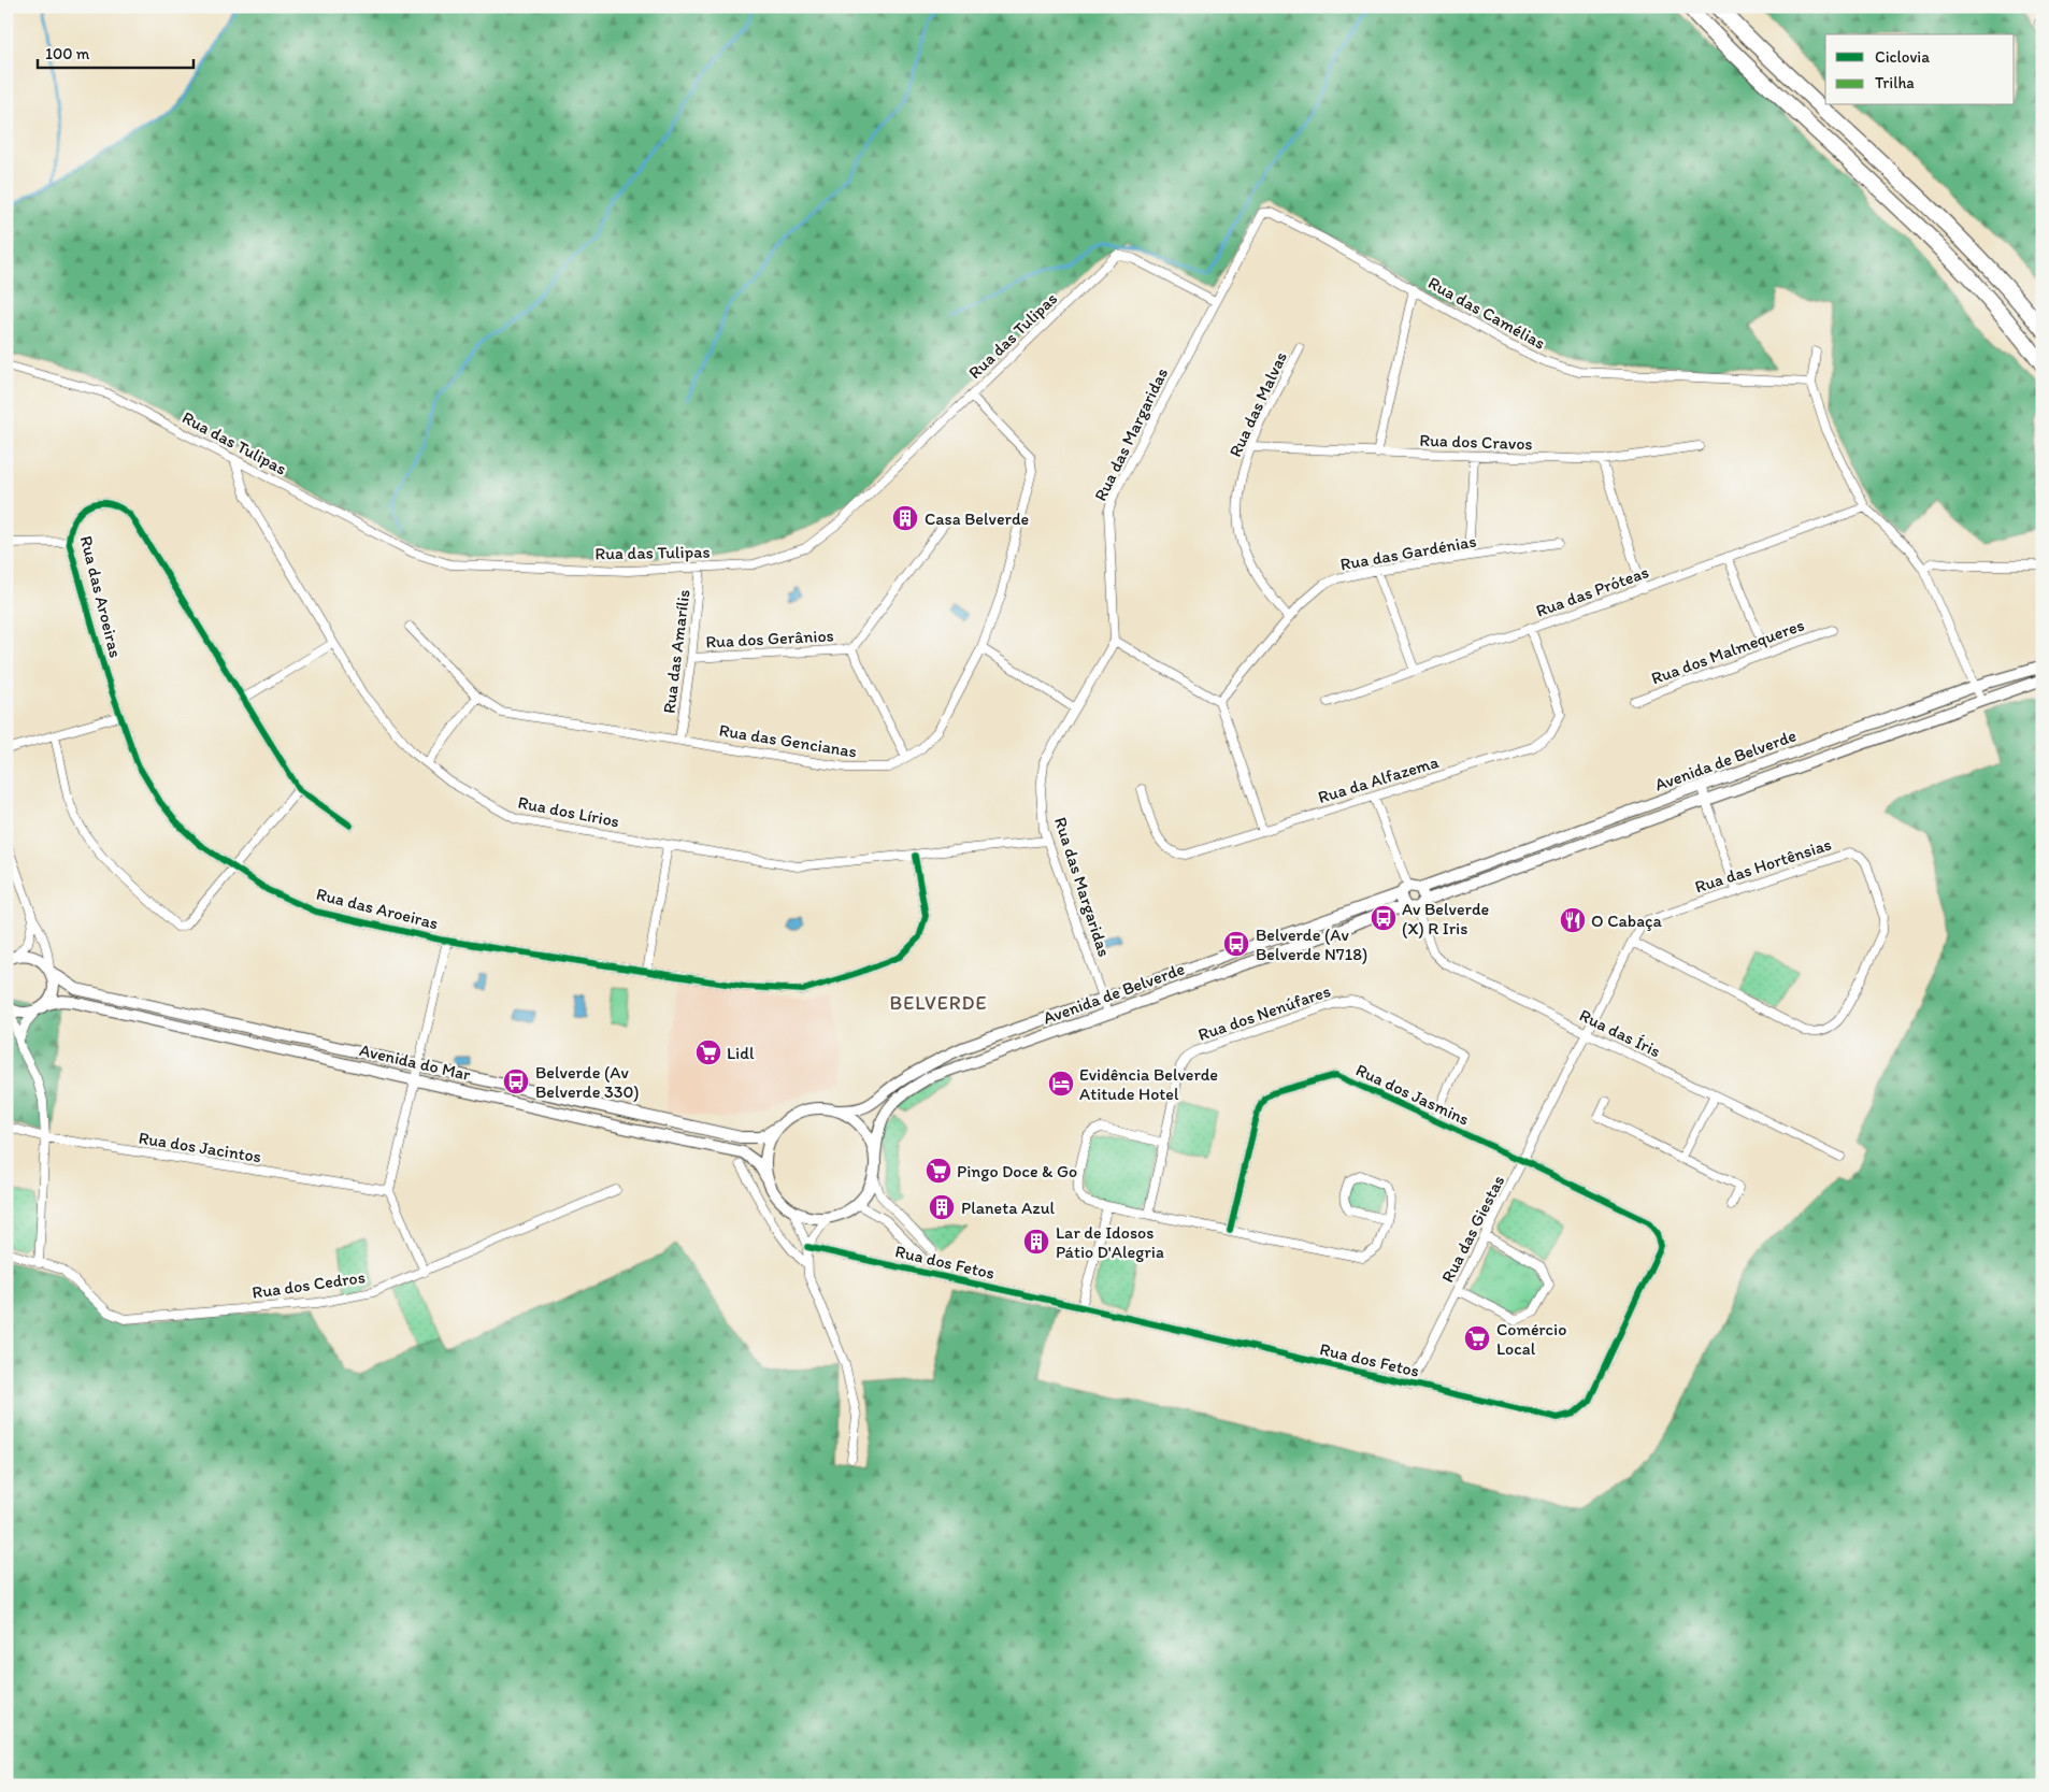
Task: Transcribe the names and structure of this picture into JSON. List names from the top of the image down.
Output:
{
  "streets": {
    "main road": ["Avenida de Belverde", "Avenida do Mar"],
    "street": [
      "Rua das Camélias",
      "Rua das Tulipas",
      "Rua das Malvas",
      "Rua das Margaridas",
      "Rua dos Cravos",
      "Rua das Gardénias",
      "Rua das Próteas",
      "Rua das Aroeiras",
      "Rua dos Gerânios",
      "Rua das Amarílis",
      "Rua dos Malmequeres",
      "Rua das Gencianas",
      "Rua da Alfazema",
      "Rua dos Lírios",
      "Rua das Hortênsias",
      "Rua dos Nenúfares",
      "Rua das Íris",
      "Rua dos Jasmins",
      "Rua dos Jacintos",
      "Rua das Giestas",
      "Rua dos Fetos",
      "Rua dos Cedros"
    ]
  },
  "crossings": [
    ["Rua das Camélias", "Rua das Margaridas"],
    ["Rua das Tulipas", "Rua das Margaridas"],
    ["Rua das Tulipas", "Rua das Amarílis"],
    ["Rua das Tulipas", "Rua das Gencianas"],
    ["Rua das Tulipas", "Rua dos Lírios"],
    ["Rua das Malvas", "Rua dos Cravos"],
    ["Rua das Malvas", "Rua das Gardénias"],
    ["Rua das Margaridas", "Avenida de Belverde"],
    ["Rua das Margaridas", "Rua dos Lírios"],
    ["Rua das Próteas", "Rua da Alfazema"],
    ["Rua das Aroeiras", "Rua dos Lírios"],
    ["Rua dos Gerânios", "Rua das Amarílis"],
    ["Rua das Amarílis", "Rua das Gencianas"],
    ["Avenida de Belverde", "Rua das Íris"],
    ["Avenida de Belverde", "Avenida do Mar"],
    ["Avenida de Belverde", "Rua dos Fetos"],
    ["Rua das Hortênsias", "Rua das Giestas"],
    ["Rua dos Nenúfares", "Rua dos Jasmins"],
    ["Rua das Íris", "Rua das Giestas"],
    ["Avenida do Mar", "Rua dos Fetos"],
    ["Rua dos Jasmins", "Rua das Giestas"],
    ["Rua dos Jasmins", "Rua dos Fetos"],
    ["Rua das Giestas", "Rua dos Fetos"]
  ],
  "districts": ["BELVERDE"],
  "places": {
    "building": ["Casa Belverde", "Planeta Azul", "Lar de Idosos Pátio D'Alegria"],
    "bus stop": ["Av Belverde (X) R Iris", "Belverde (Av Belverde N718)", "Belverde (Av Belverde 330)"],
    "restaurant": ["O Cabaça"],
    "supermarket": ["Lidl", "Pingo Doce & Go", "Comércio Local"],
    "hotel": ["Evidência Belverde Atitude Hotel"]
  },
  "legend": ["Ciclovia", "Trilha"],
  "scale_bar": "100 m"
}
